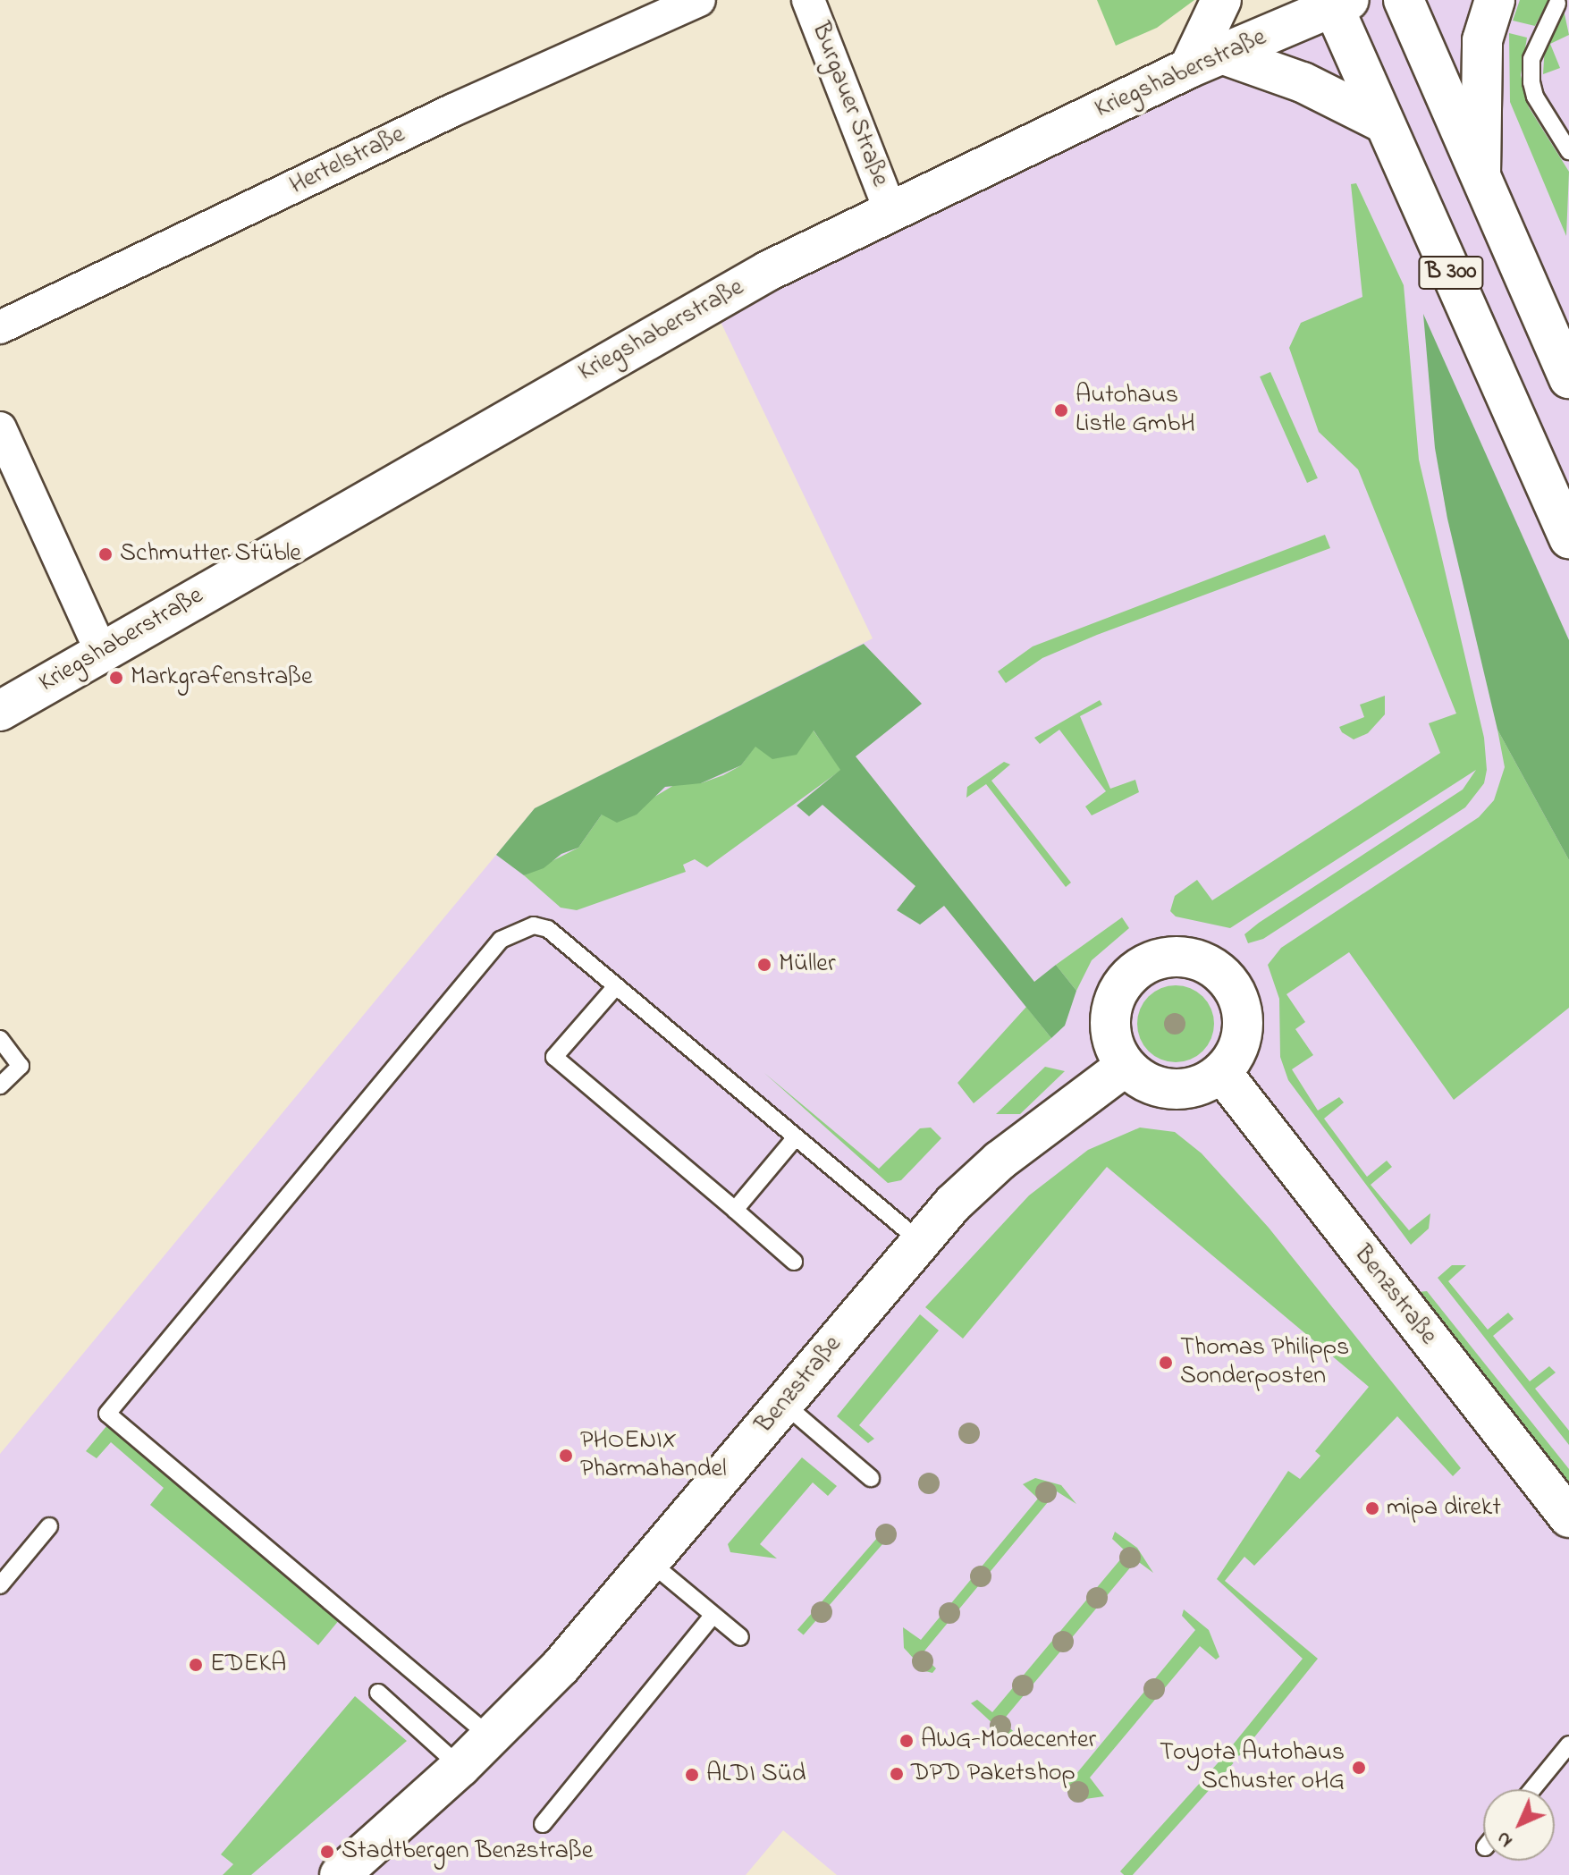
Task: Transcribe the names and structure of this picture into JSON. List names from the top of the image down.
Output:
{
  "streets": {
    "main road": ["Kriegshaberstraße", "B 300", "Benzstraße"],
    "street": ["Burgauer Straße", "Hertelstraße"]
  },
  "crossings": [
    ["Kriegshaberstraße", "Burgauer Straße"],
    ["Kriegshaberstraße", "B 300"]
  ],
  "places": [
    "Autohaus Listle GmbH",
    "Schmutter Stüble",
    "Markgrafenstraße",
    "Müller",
    "Thomas Philipps Sonderposten",
    "PHOENIX Pharmahandel",
    "mipa direkt",
    "EDEKA",
    "AWG-Modecenter",
    "Toyota Autohaus Schuster oHG",
    "DPD Paketshop",
    "ALDI Süd",
    "Stadtbergen Benzstraße"
  ],
  "north": "bottom left"
}
